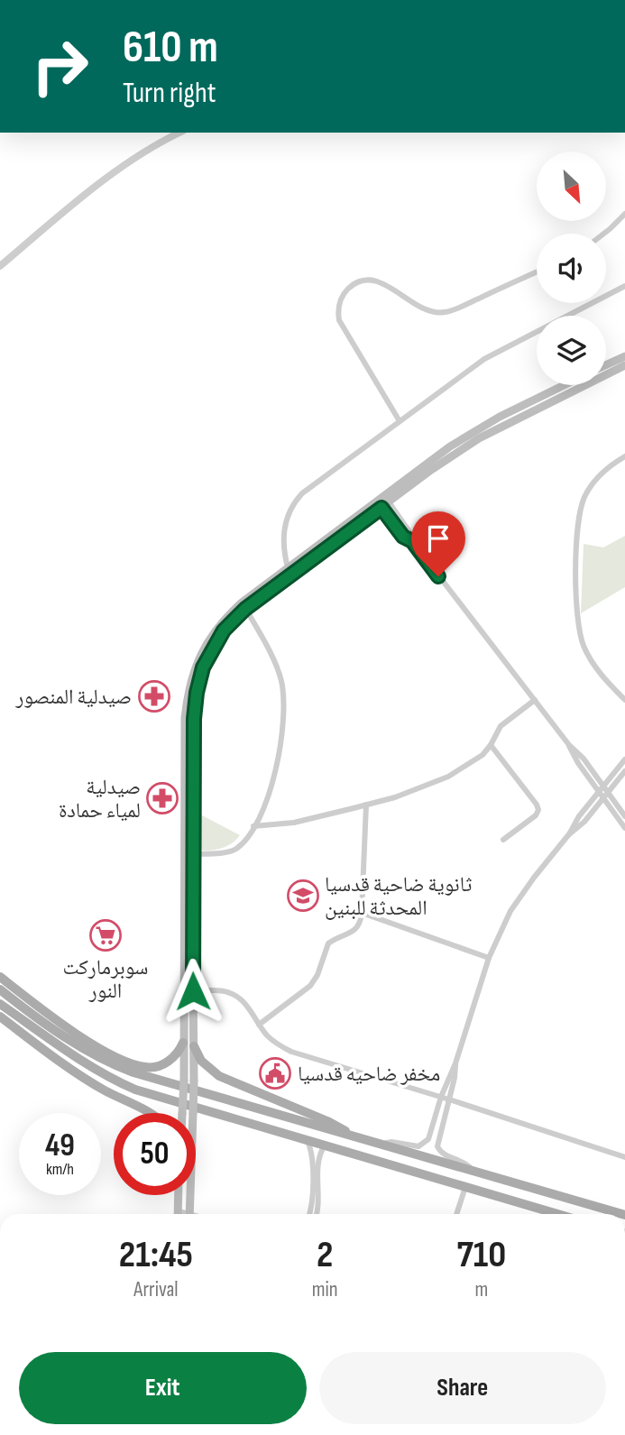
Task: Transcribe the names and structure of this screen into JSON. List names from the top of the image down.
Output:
{
  "places": {
    "pharmacy": ["صيدلية المنصور", "صيدلية لمياء حمادة"],
    "school or university": ["ثانوية ضاحية قدسيا المحدثة للبنين"],
    "supermarket": ["سوبرماركت النور"],
    "public building": ["مخفر ضاحيه قدسيا"]
  },
  "north": "bottom right",
  "page": {
    "turn": ["610 m", "Turn right"],
    "speed": "49 km/h",
    "limit": "50",
    "eta": [
      "21:45",
      "Arrival",
      "2",
      "min",
      "710",
      "m"
    ],
    "buttons": ["Exit", "Share"]
  }
}
